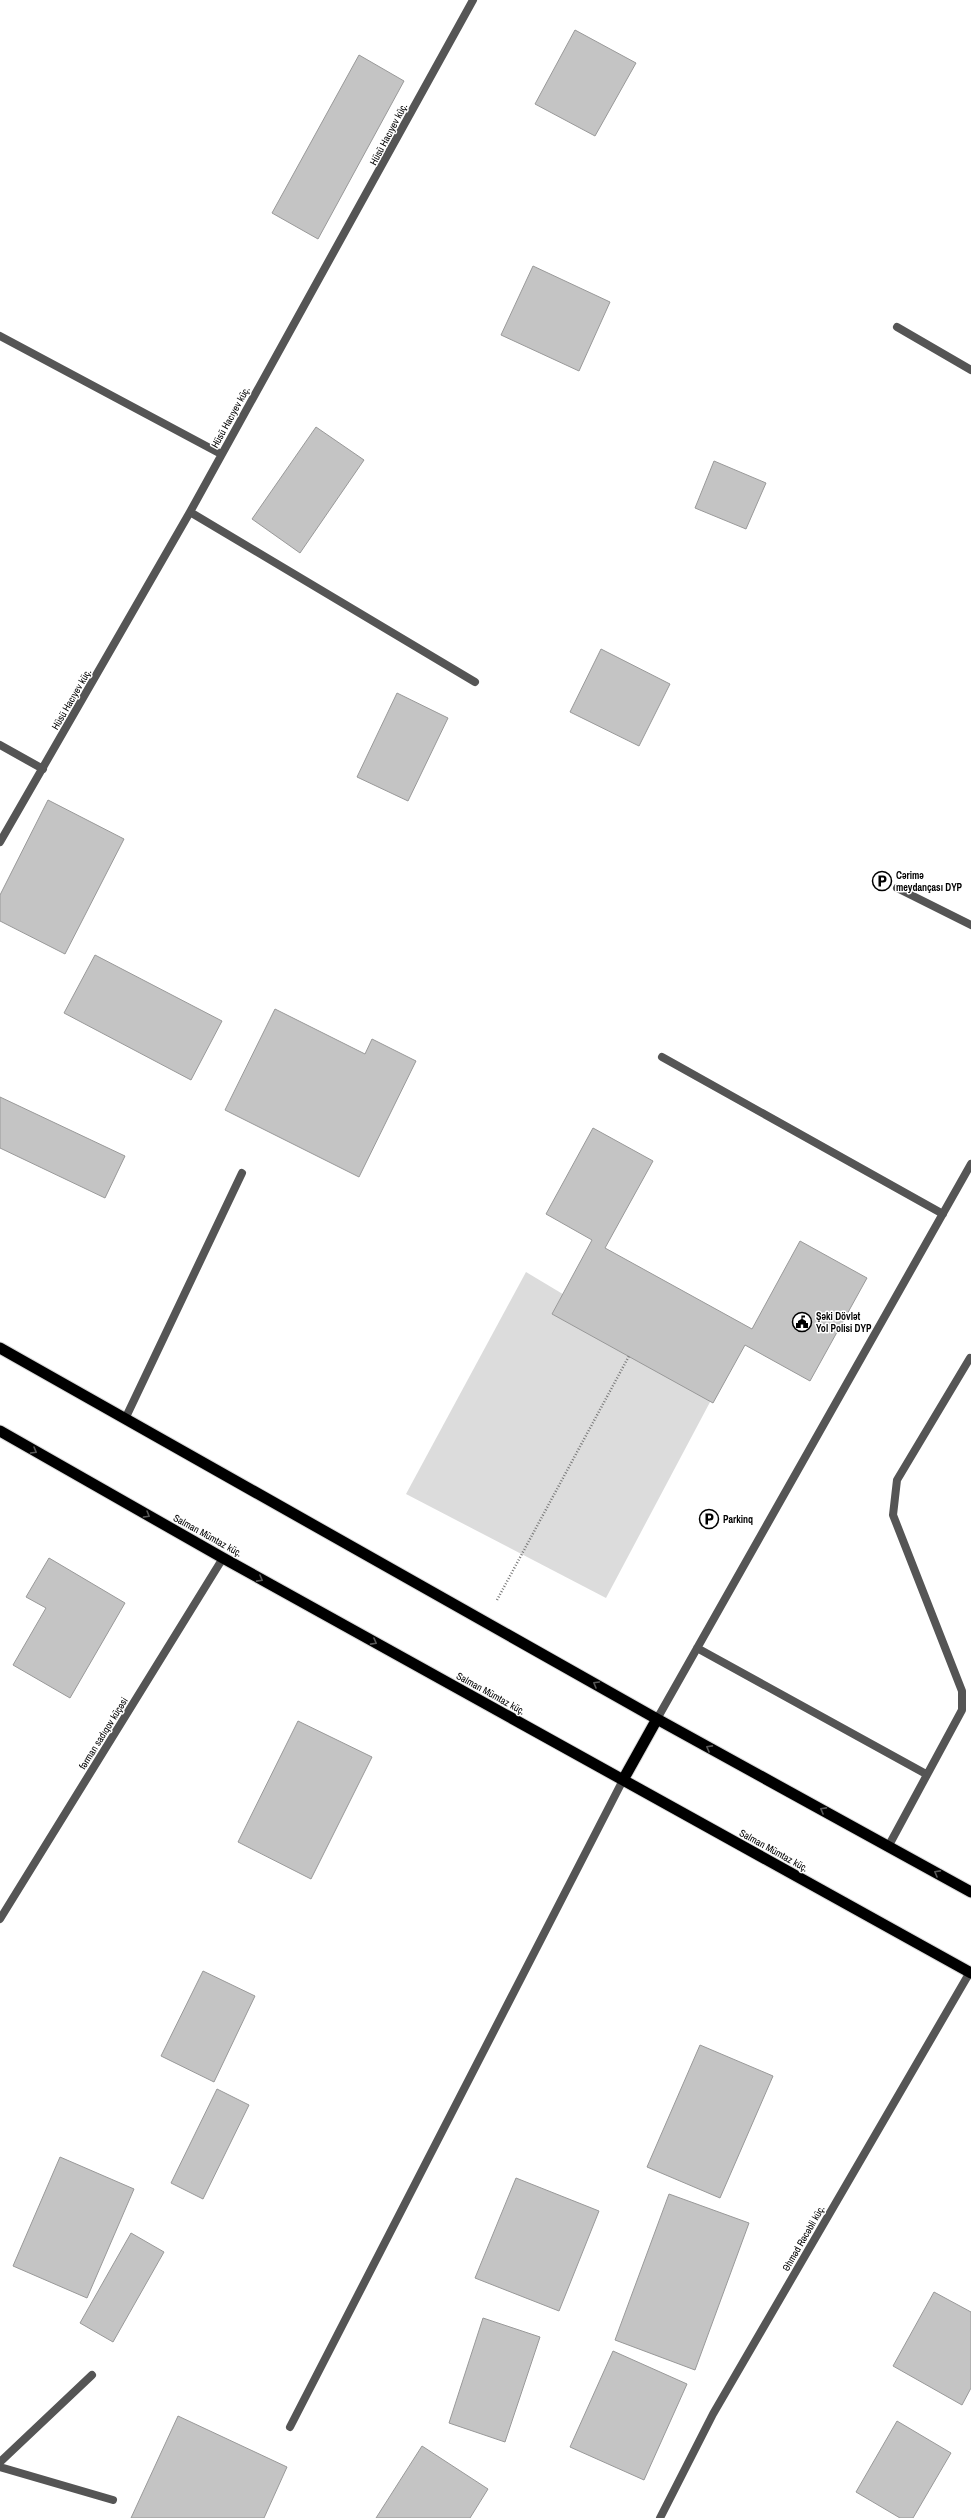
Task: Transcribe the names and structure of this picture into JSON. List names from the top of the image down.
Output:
{
  "streets": {
    "highway": ["Salman Mümtaz küç."],
    "street": ["Hüsü Hacıyev küç.", "fərman sadıqov küçəsi", "Əhməd Rəcəbli küç."]
  },
  "crossings": [
    ["Salman Mümtaz küç.", "fərman sadıqov küçəsi"],
    ["Salman Mümtaz küç.", "Əhməd Rəcəbli küç."]
  ],
  "places": {
    "parking": ["Cərimə meydançası DYP", "Parkinq"],
    "public building": ["Şəki Dövlət Yol Polisi DYP"]
  }
}
